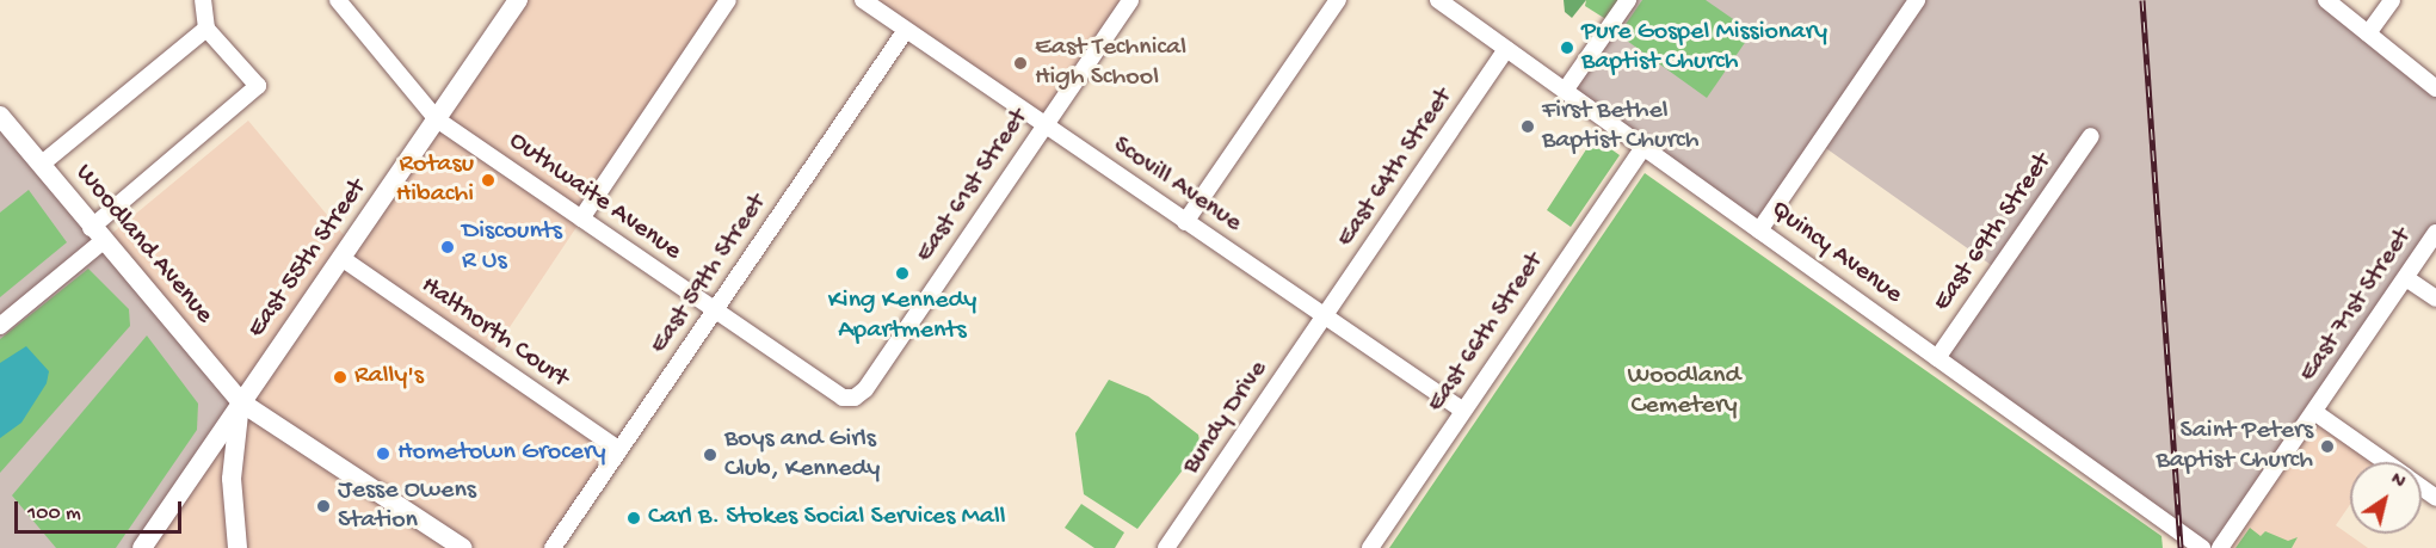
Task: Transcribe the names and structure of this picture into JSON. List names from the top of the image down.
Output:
{
  "streets": {
    "main road": ["Woodland Avenue", "East 55th Street"],
    "street": [
      "East 64th Street",
      "Scovill Avenue",
      "East 61st Street",
      "Outhwaite Avenue",
      "East 69th Street",
      "Quincy Avenue",
      "East 59th Street",
      "East 71st Street",
      "Haltnorth Court",
      "East 66th Street",
      "Bundy Drive"
    ]
  },
  "crossings": [
    ["East 64th Street", "Scovill Avenue"],
    ["East 64th Street", "Quincy Avenue"],
    ["East 64th Street", "Bundy Drive"],
    ["Scovill Avenue", "East 61st Street"],
    ["Scovill Avenue", "East 59th Street"],
    ["Scovill Avenue", "East 66th Street"],
    ["Scovill Avenue", "Bundy Drive"],
    ["East 61st Street", "Outhwaite Avenue"],
    ["Outhwaite Avenue", "East 55th Street"],
    ["Outhwaite Avenue", "East 59th Street"],
    ["East 69th Street", "Quincy Avenue"],
    ["Woodland Avenue", "East 55th Street"],
    ["Quincy Avenue", "East 66th Street"],
    ["East 55th Street", "Haltnorth Court"],
    ["East 59th Street", "Haltnorth Court"]
  ],
  "parks": ["Woodland Cemetery"],
  "places": [
    "Pure Gospel Missionary Baptist Church",
    "East Technical High School",
    "First Bethel Baptist Church",
    "Rotasu Hibachi",
    "Discounts R Us",
    "King Kennedy Apartments",
    "Rally's",
    "Saint Peters Baptist Church",
    "Hometown Grocery",
    "Boys and Girls Club, Kennedy",
    "Jesse Owens Station",
    "Carl B. Stokes Social Services Mall"
  ],
  "scale_bar": "100 m",
  "north": "top right"
}
